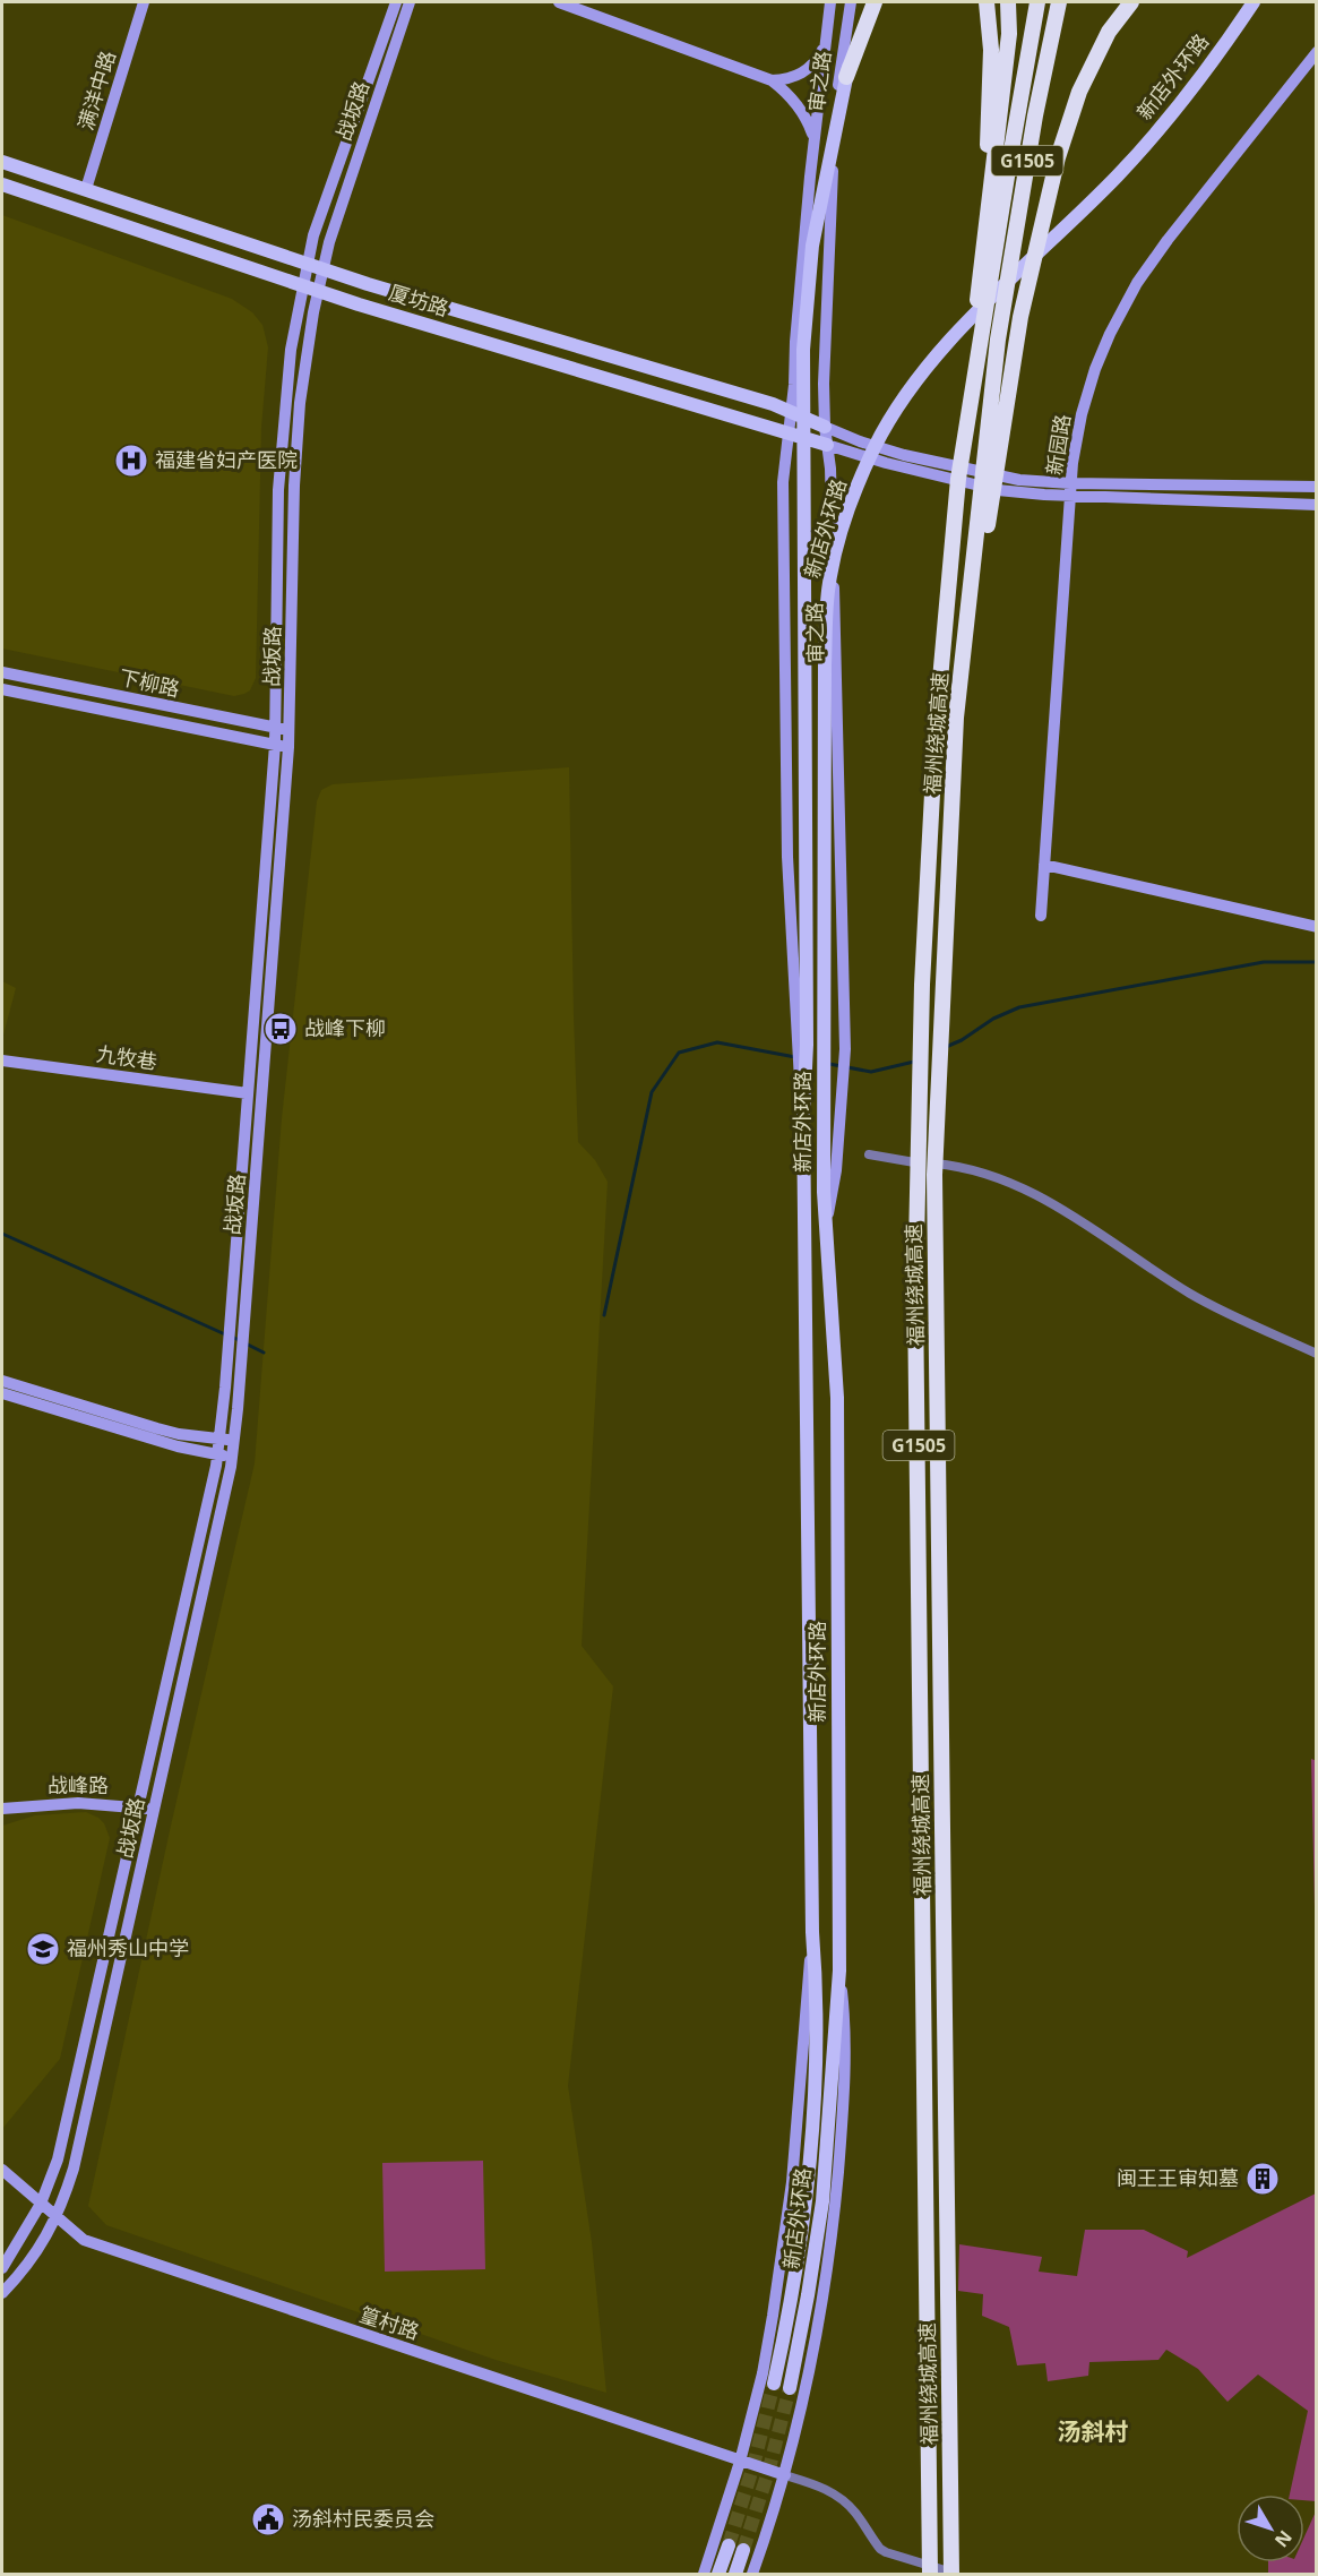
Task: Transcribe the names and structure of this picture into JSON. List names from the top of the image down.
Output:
{
  "streets": {
    "highway": ["G1505", "福州绕城高速"],
    "main road": [
      "新店外环路",
      "审之路",
      "满洋中路",
      "战坂路",
      "厦坊路",
      "新园路",
      "下柳路",
      "九牧巷",
      "战峰路",
      "篁村路"
    ]
  },
  "crossings": [
    ["新店外环路", "审之路"],
    ["审之路", "厦坊路"],
    ["满洋中路", "厦坊路"],
    ["战坂路", "厦坊路"],
    ["战坂路", "下柳路"],
    ["战坂路", "九牧巷"],
    ["战坂路", "战峰路"],
    ["战坂路", "篁村路"]
  ],
  "districts": ["汤斜村"],
  "places": {
    "hospital": ["福建省妇产医院"],
    "bus stop": ["战峰下柳"],
    "school or university": ["福州秀山中学"],
    "building": ["闽王王审知墓"],
    "public building": ["汤斜村民委员会"]
  },
  "north": "bottom right"
}
